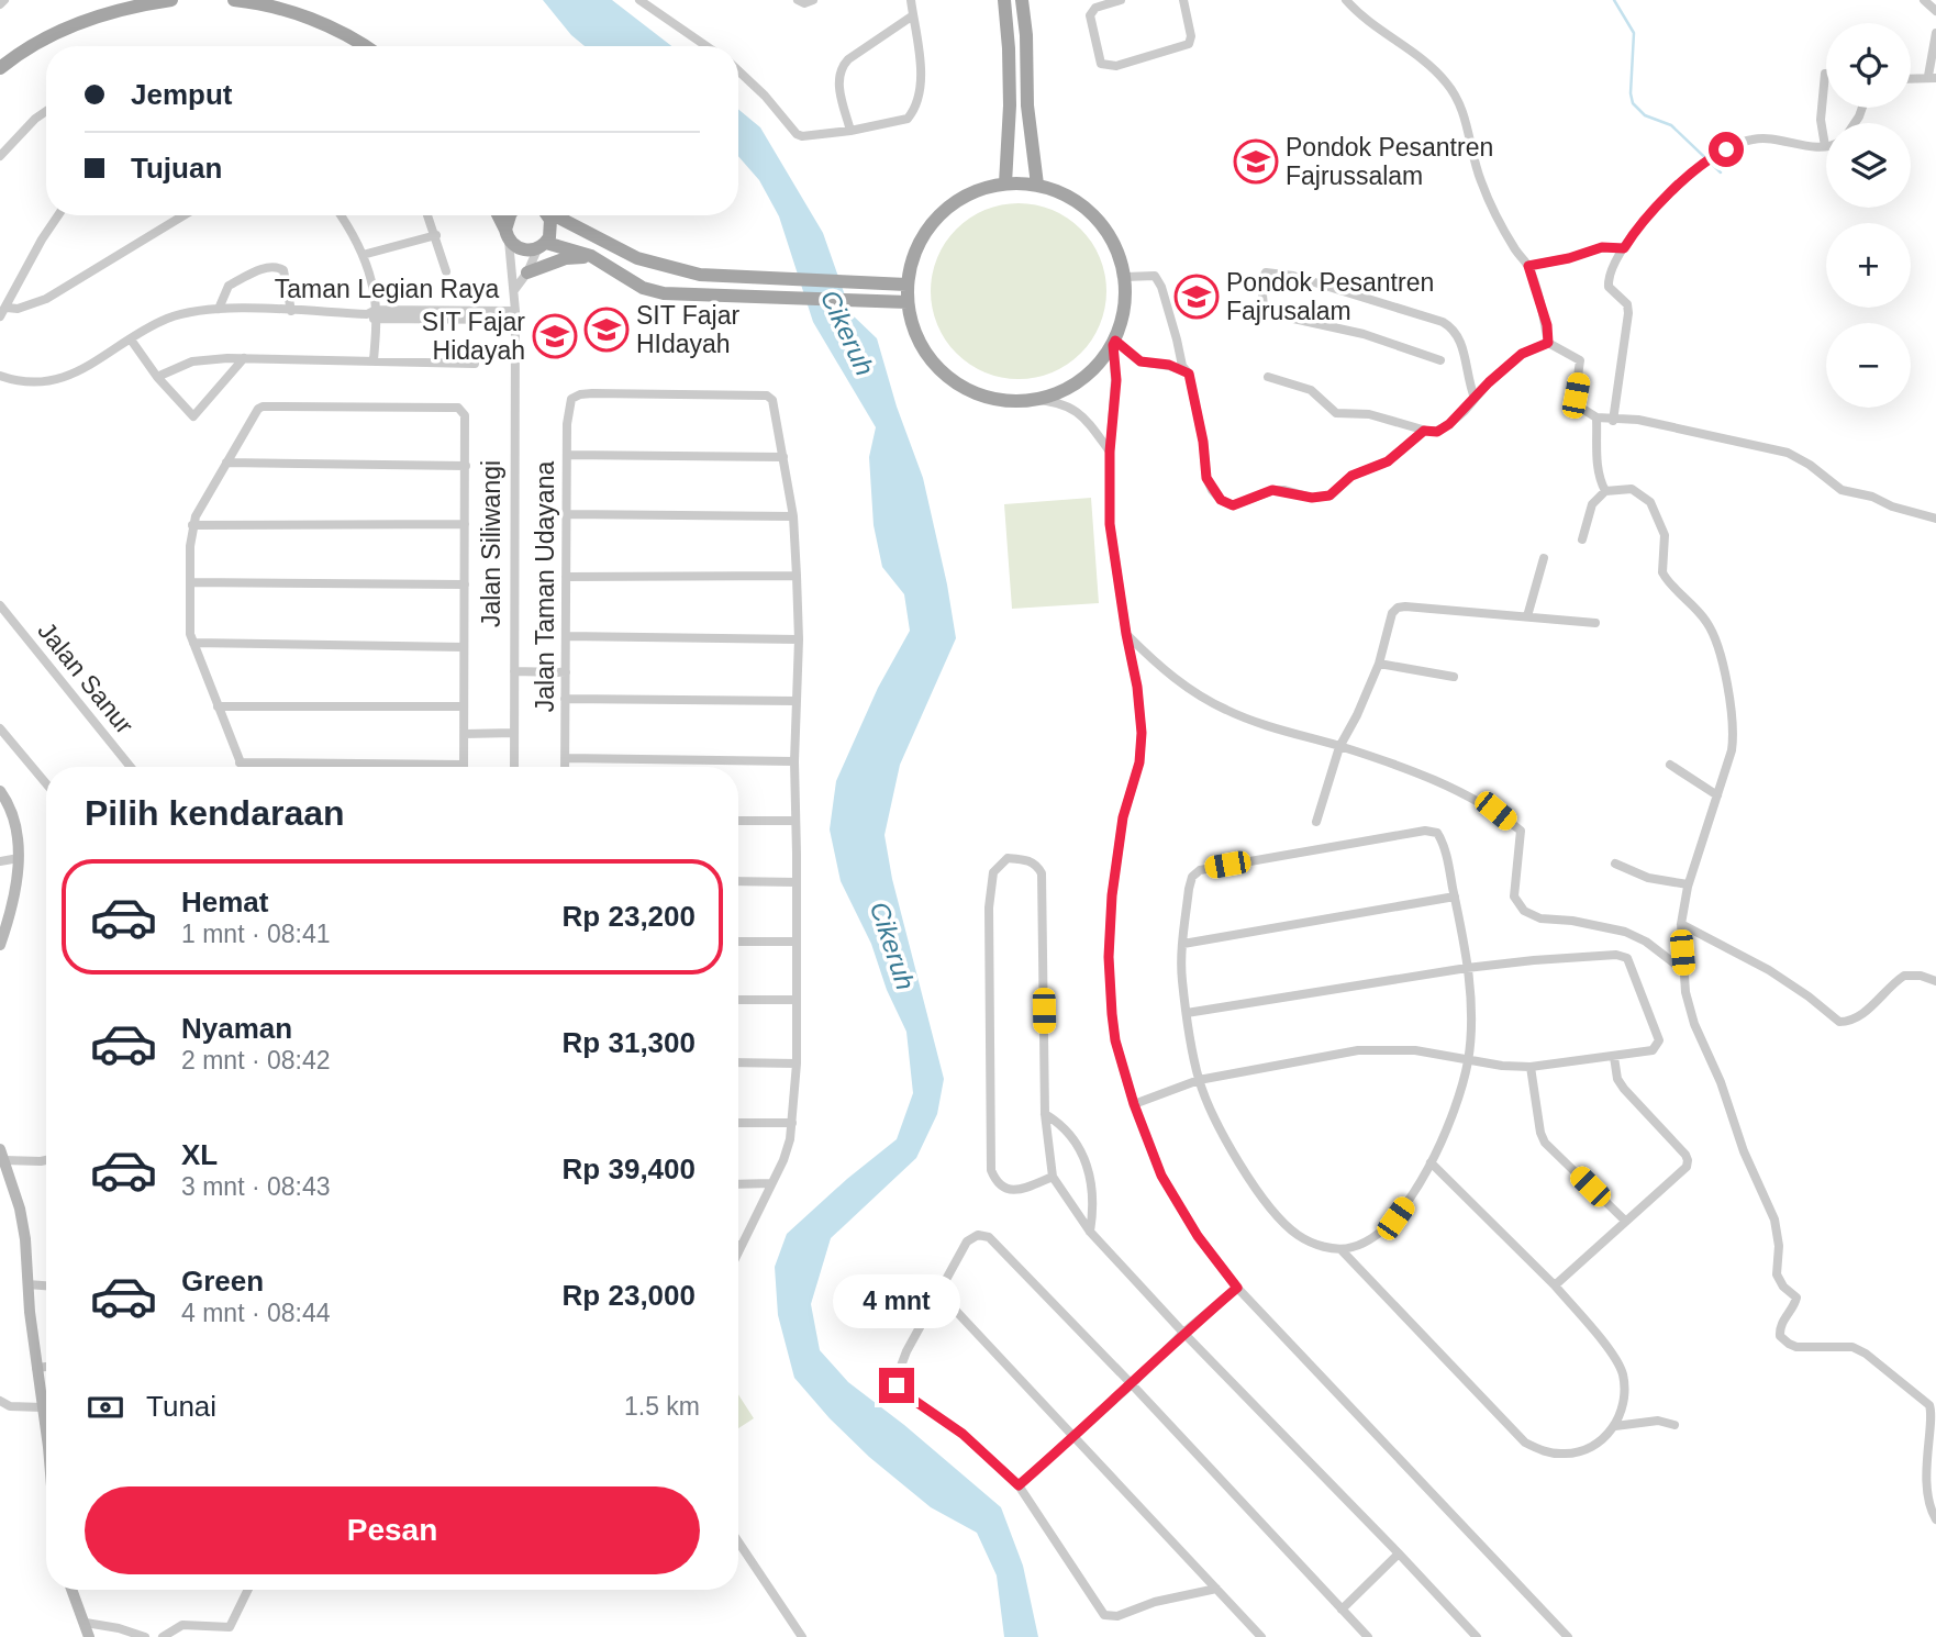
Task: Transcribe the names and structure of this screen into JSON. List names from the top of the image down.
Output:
{
  "streets": {
    "street": [
      "Taman Legian Raya",
      "Jalan Siliwangi",
      "Jalan Taman Udayana",
      "Jalan Sanur"
    ]
  },
  "crossings": [
    ["Taman Legian Raya", "Jalan Siliwangi"]
  ],
  "water": ["Cikeruh"],
  "places": {
    "school or university": [
      "Pondok Pesantren Fajrussalam",
      "Pondok Pesantren Fajrusalam",
      "SIT Fajar HIdayah",
      "SIT Fajar Hidayah"
    ]
  },
  "page": {
    "map_buttons": ["+", "−"],
    "banner": ["Jemput", "Tujuan"],
    "heading": "Pilih kendaraan",
    "list": [
      {
        "name": "Hemat",
        "note": "1 mnt · 08:41",
        "value": "Rp 23,200"
      },
      {
        "name": "Nyaman",
        "note": "2 mnt · 08:42",
        "value": "Rp 31,300"
      },
      {
        "name": "XL",
        "note": "3 mnt · 08:43",
        "value": "Rp 39,400"
      },
      {
        "name": "Green",
        "note": "4 mnt · 08:44",
        "value": "Rp 23,000"
      }
    ],
    "bubble": "4 mnt",
    "pay": ["Tunai", "1.5 km"],
    "buttons": "Pesan"
  }
}
